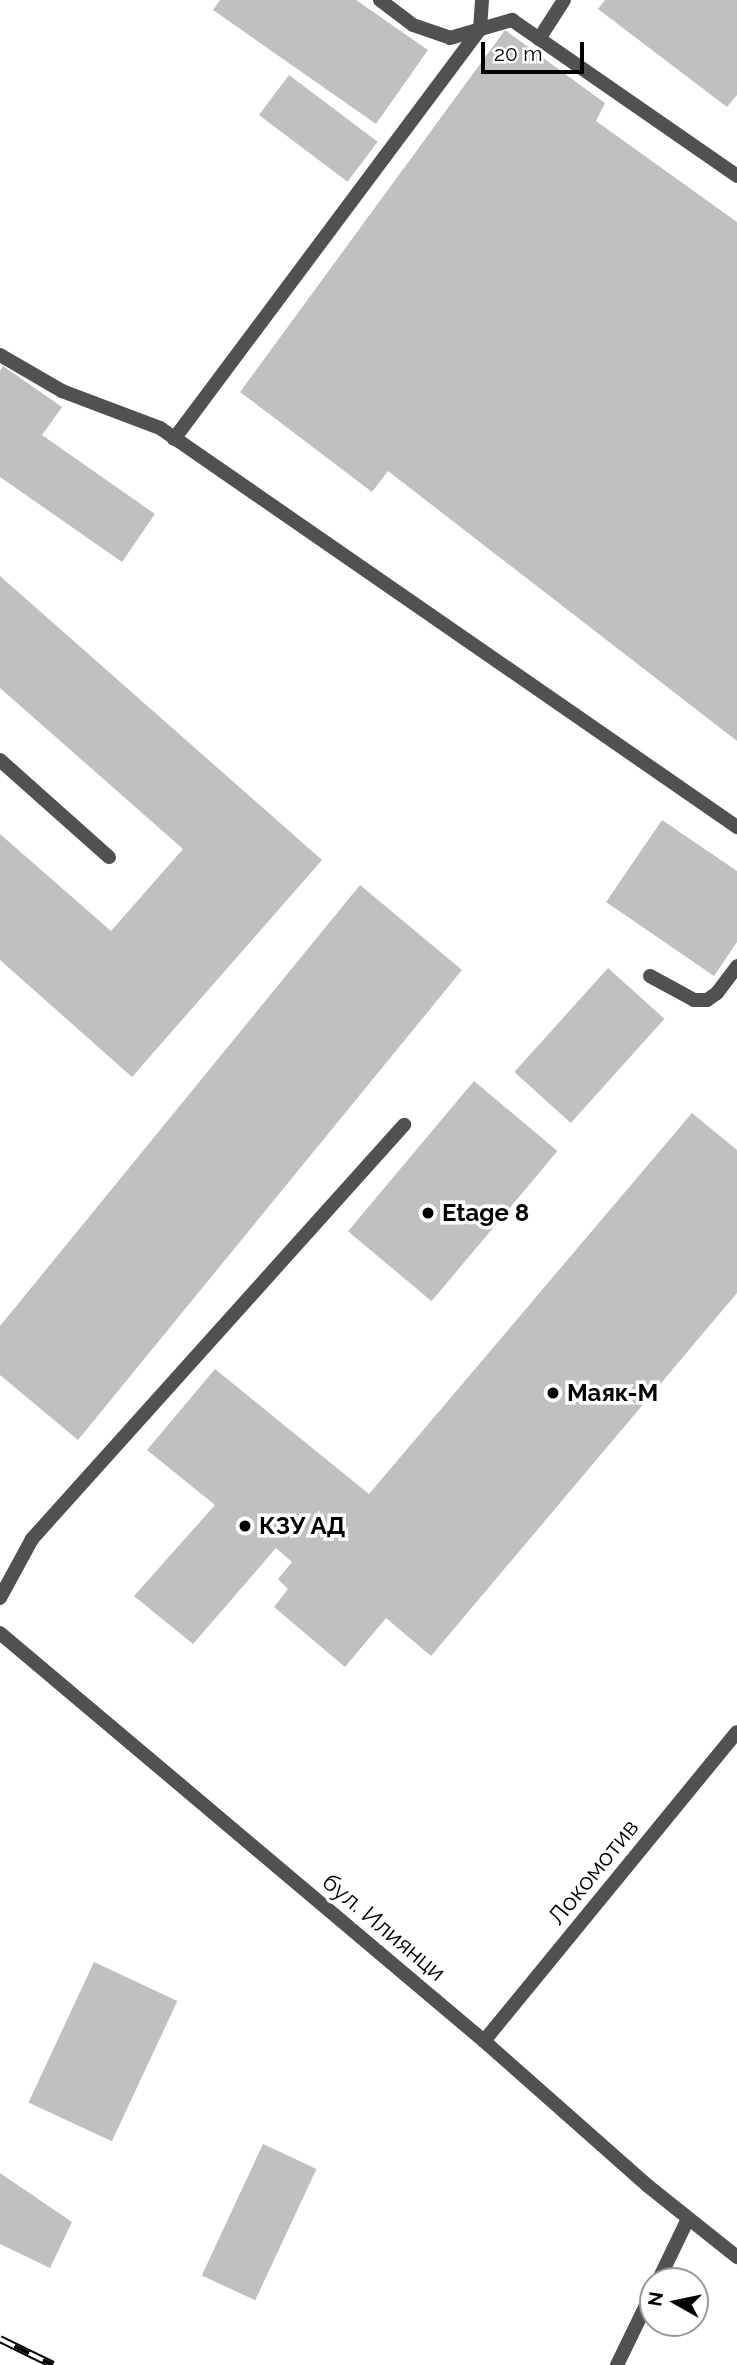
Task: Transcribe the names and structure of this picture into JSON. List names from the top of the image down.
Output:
{
  "streets": {
    "street": ["Локомотив", "бул. Илиянци"]
  },
  "crossings": [
    ["Локомотив", "бул. Илиянци"]
  ],
  "places": ["Etage 8", "Маяк-М", "КЗУ АД"],
  "scale_bar": "20 m",
  "north": "left"
}
